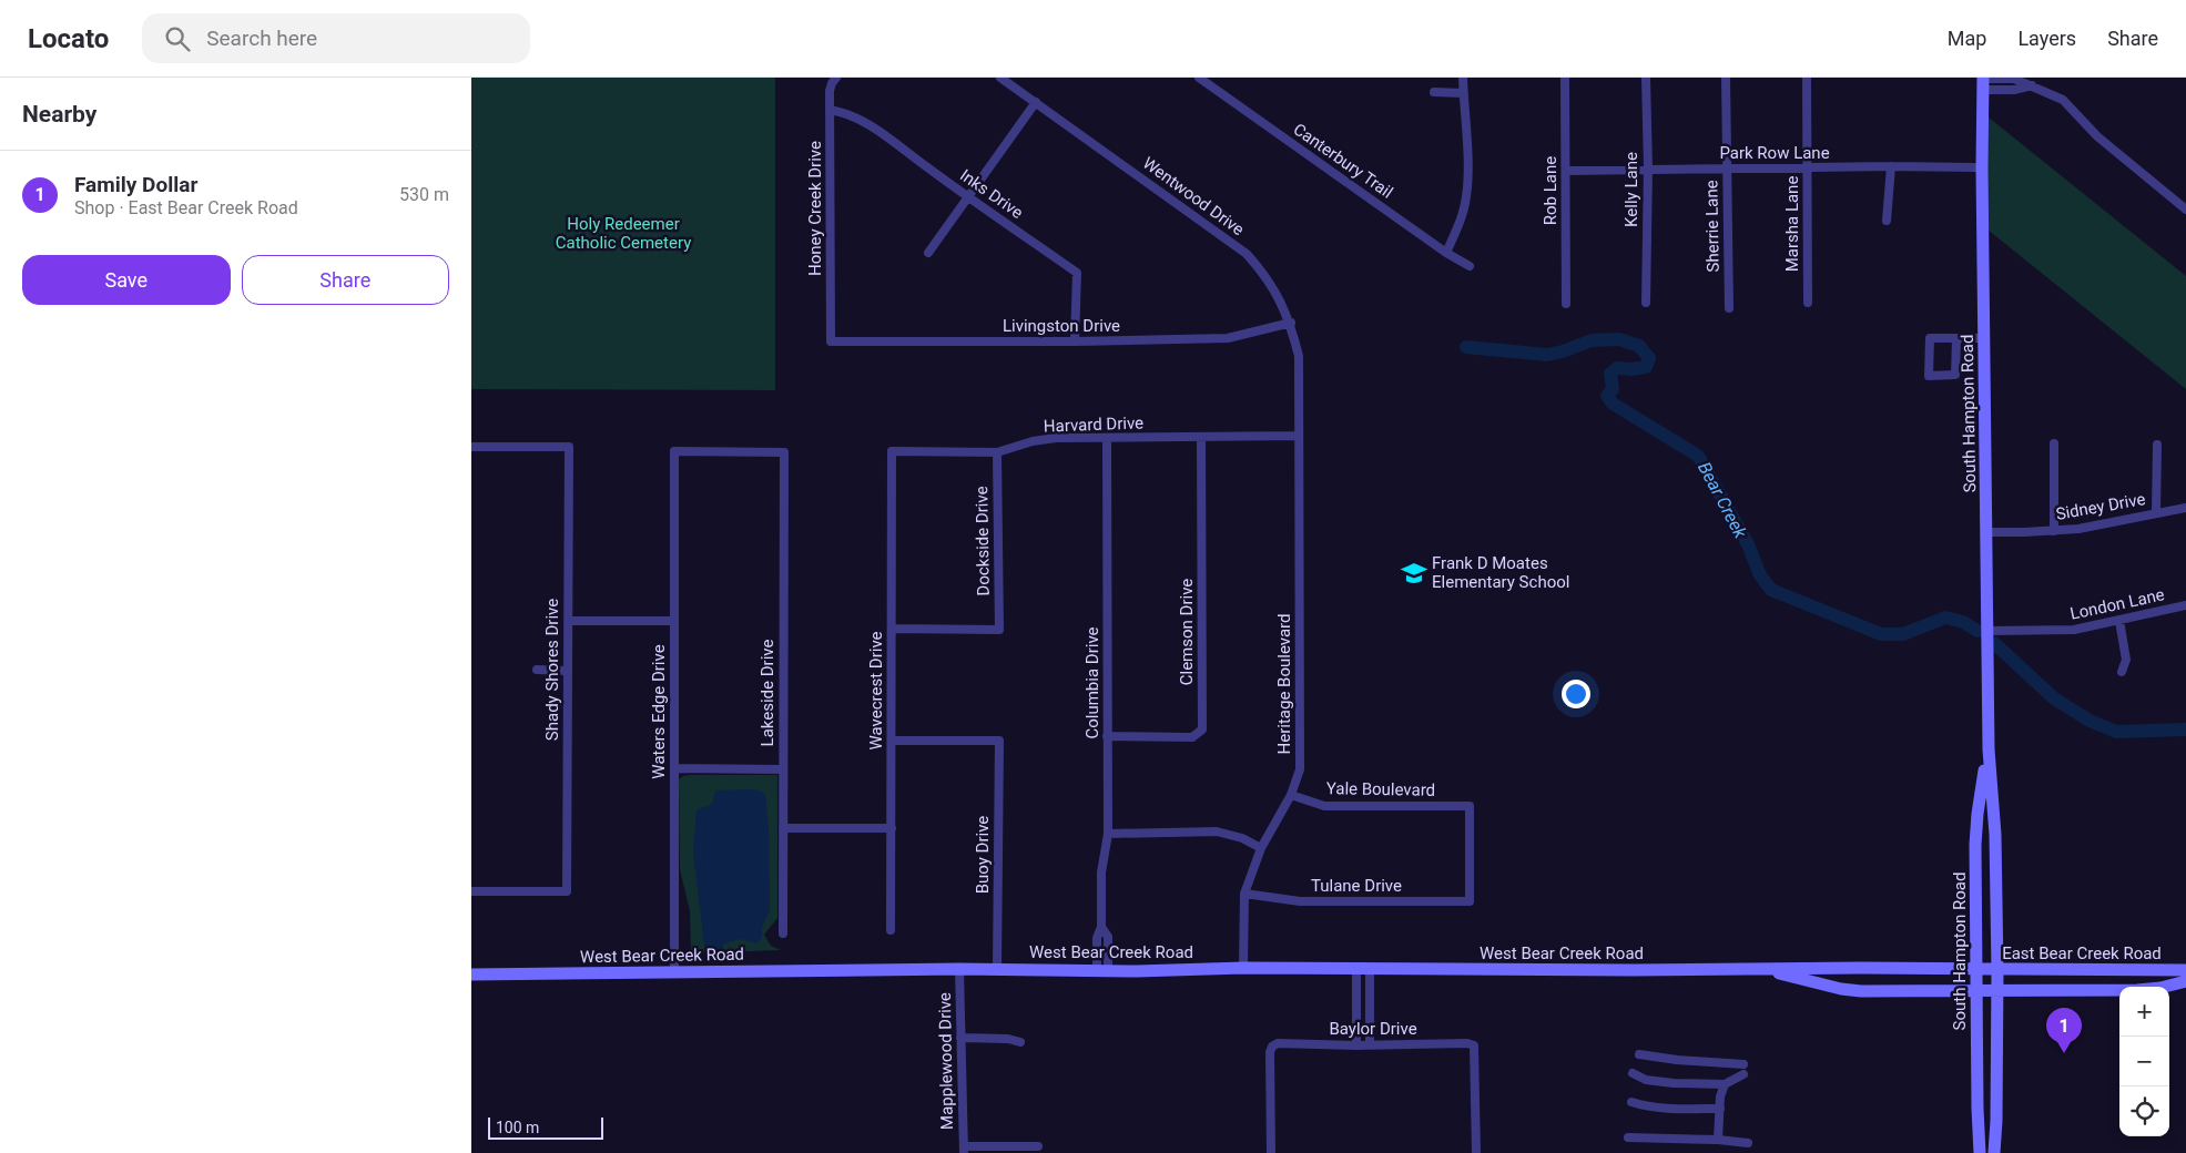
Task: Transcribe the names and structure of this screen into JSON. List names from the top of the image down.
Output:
{
  "streets": {
    "main road": ["South Hampton Road", "West Bear Creek Road", "East Bear Creek Road"],
    "street": [
      "Park Row Lane",
      "Canterbury Trail",
      "Kelly Lane",
      "Rob Lane",
      "Inks Drive",
      "Wentwood Drive",
      "Honey Creek Drive",
      "Marsha Lane",
      "Sherrie Lane",
      "Livingston Drive",
      "Harvard Drive",
      "Sidney Drive",
      "Dockside Drive",
      "London Lane",
      "Clemson Drive",
      "Shady Shores Drive",
      "Columbia Drive",
      "Heritage Boulevard",
      "Wavecrest Drive",
      "Lakeside Drive",
      "Waters Edge Drive",
      "Yale Boulevard",
      "Buoy Drive",
      "Tulane Drive",
      "Baylor Drive",
      "Mapplewood Drive"
    ]
  },
  "crossings": [
    ["Park Row Lane", "Kelly Lane"],
    ["Park Row Lane", "Rob Lane"],
    ["Park Row Lane", "Marsha Lane"],
    ["Park Row Lane", "Sherrie Lane"],
    ["Park Row Lane", "South Hampton Road"],
    ["Inks Drive", "Honey Creek Drive"],
    ["Inks Drive", "Livingston Drive"],
    ["Wentwood Drive", "Livingston Drive"],
    ["Wentwood Drive", "Heritage Boulevard"],
    ["Honey Creek Drive", "Livingston Drive"],
    ["South Hampton Road", "Sidney Drive"],
    ["South Hampton Road", "London Lane"],
    ["South Hampton Road", "West Bear Creek Road"],
    ["South Hampton Road", "East Bear Creek Road"],
    ["Harvard Drive", "Dockside Drive"],
    ["Harvard Drive", "Clemson Drive"],
    ["Harvard Drive", "Columbia Drive"],
    ["Harvard Drive", "Heritage Boulevard"],
    ["Harvard Drive", "Wavecrest Drive"],
    ["Dockside Drive", "Wavecrest Drive"],
    ["Clemson Drive", "Columbia Drive"],
    ["Columbia Drive", "West Bear Creek Road"],
    ["Heritage Boulevard", "Yale Boulevard"],
    ["Heritage Boulevard", "Tulane Drive"],
    ["Heritage Boulevard", "West Bear Creek Road"],
    ["Wavecrest Drive", "Buoy Drive"],
    ["Lakeside Drive", "Waters Edge Drive"],
    ["Waters Edge Drive", "West Bear Creek Road"],
    ["Yale Boulevard", "Tulane Drive"],
    ["Buoy Drive", "West Bear Creek Road"],
    ["West Bear Creek Road", "East Bear Creek Road"],
    ["West Bear Creek Road", "Mapplewood Drive"]
  ],
  "water": ["Bear Creek"],
  "parks": ["Holy Redeemer Catholic Cemetery"],
  "places": {
    "school or university": ["Frank D Moates Elementary School"]
  },
  "scale_bar": "100 m",
  "page": {
    "header": "Locato",
    "search": "Search here",
    "nav": ["Map", "Layers", "Share"],
    "heading": "Nearby",
    "list": [
      {
        "mark": "1",
        "name": "Family Dollar",
        "note": "Shop · East Bear Creek Road",
        "value": "530 m"
      }
    ],
    "buttons": ["Save", "Share"],
    "map_buttons": ["+", "−"],
    "pins": "1",
    "scale": "100 m"
  }
}
